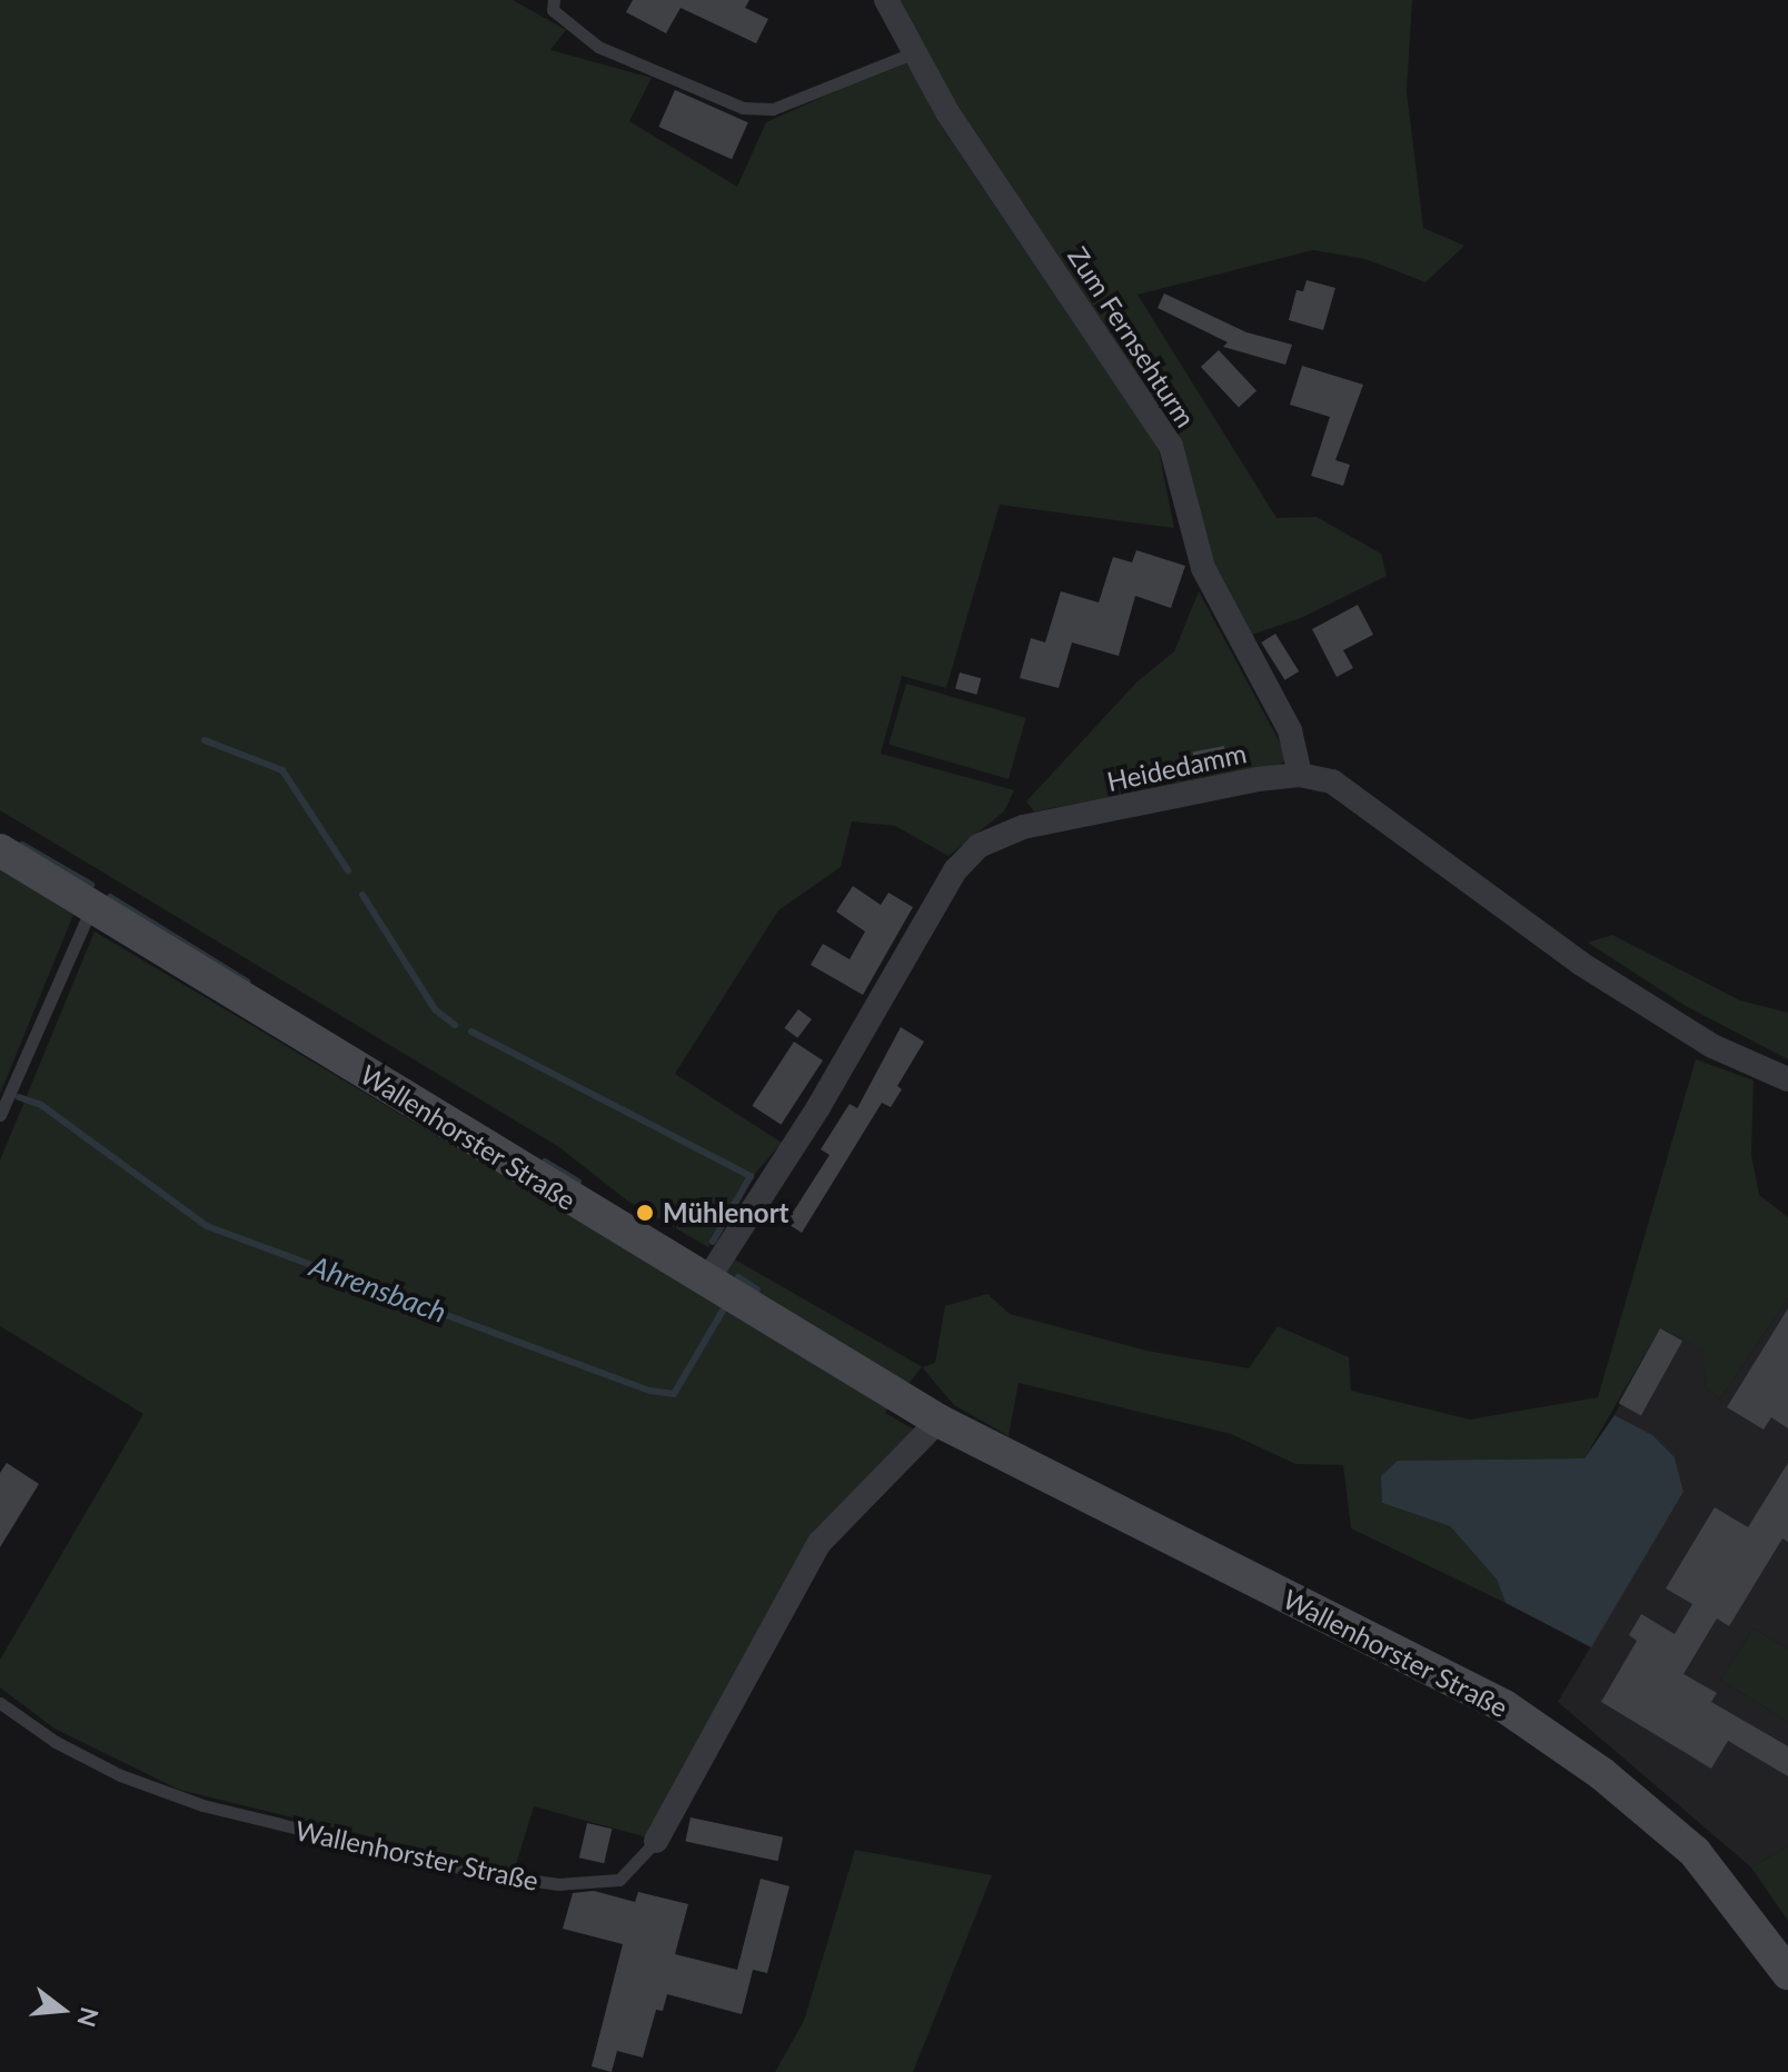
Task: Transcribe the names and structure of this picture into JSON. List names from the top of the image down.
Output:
{
  "streets": {
    "main road": ["Wallenhorster Straße"],
    "street": ["Zum Fernsehturm", "Heidedamm"]
  },
  "crossings": [
    ["Zum Fernsehturm", "Heidedamm"],
    ["Heidedamm", "Wallenhorster Straße"]
  ],
  "water": ["Ahrensbach"],
  "places": ["Mühlenort"],
  "north": "right"
}
